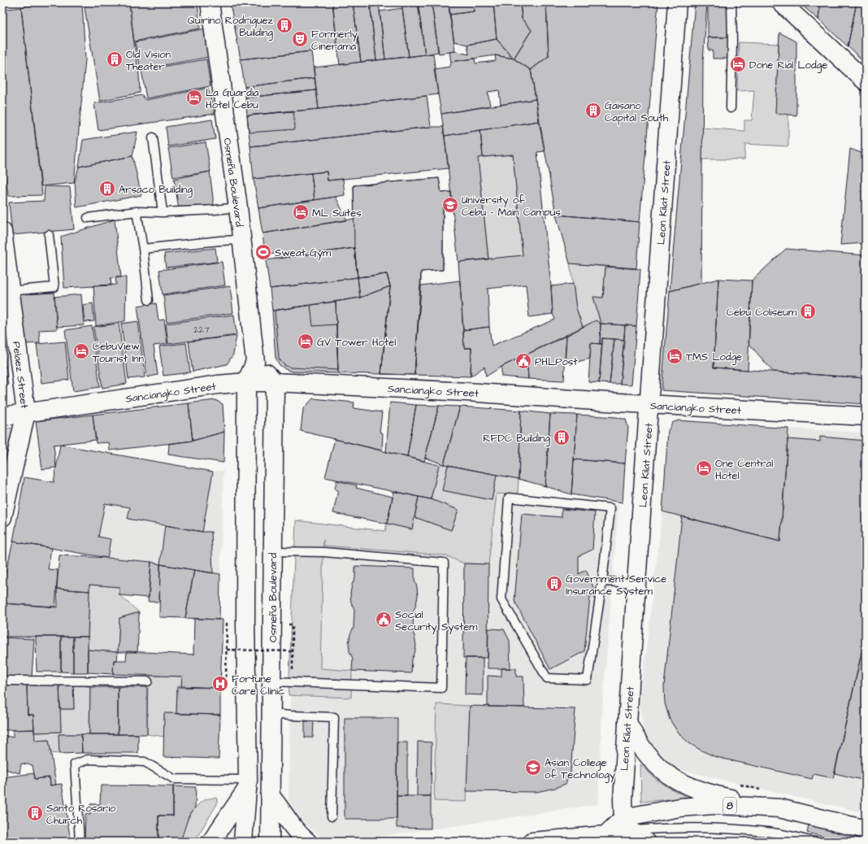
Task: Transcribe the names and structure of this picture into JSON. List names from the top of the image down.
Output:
{
  "streets": {
    "street": [
      "Osmeña Boulevard",
      "Leon Kilat Street",
      "Pelaez Street",
      "Sanciangko Street",
      "8"
    ]
  },
  "crossings": [
    ["Osmeña Boulevard", "Sanciangko Street"],
    ["Leon Kilat Street", "Sanciangko Street"],
    ["Leon Kilat Street", "8"],
    ["Pelaez Street", "Sanciangko Street"]
  ],
  "places": {
    "building": [
      "Quirino Rodriguez Building",
      "Old Vision Theater",
      "Gaisano Capital South",
      "Arsaco Building",
      "Cebu Coliseum",
      "RFDC Building",
      "Government Service Insurance System",
      "Santo Rosario Church"
    ],
    "theatre": ["Formerly Cinerama"],
    "hotel": [
      "Done Rial Lodge",
      "La Guardia Hotel Cebu",
      "ML Suites",
      "GV Tower Hotel",
      "CebuView Tourist Inn",
      "TMS Lodge",
      "One Central Hotel"
    ],
    "school or university": ["University of Cebu - Main Campus", "Asian College of Technology"],
    "sports": ["Sweat Gym"],
    "public building": ["PHLPost", "Social Security System"],
    "hospital": ["Fortune Care Clinic"]
  },
  "house_numbers": ["227"]
}
